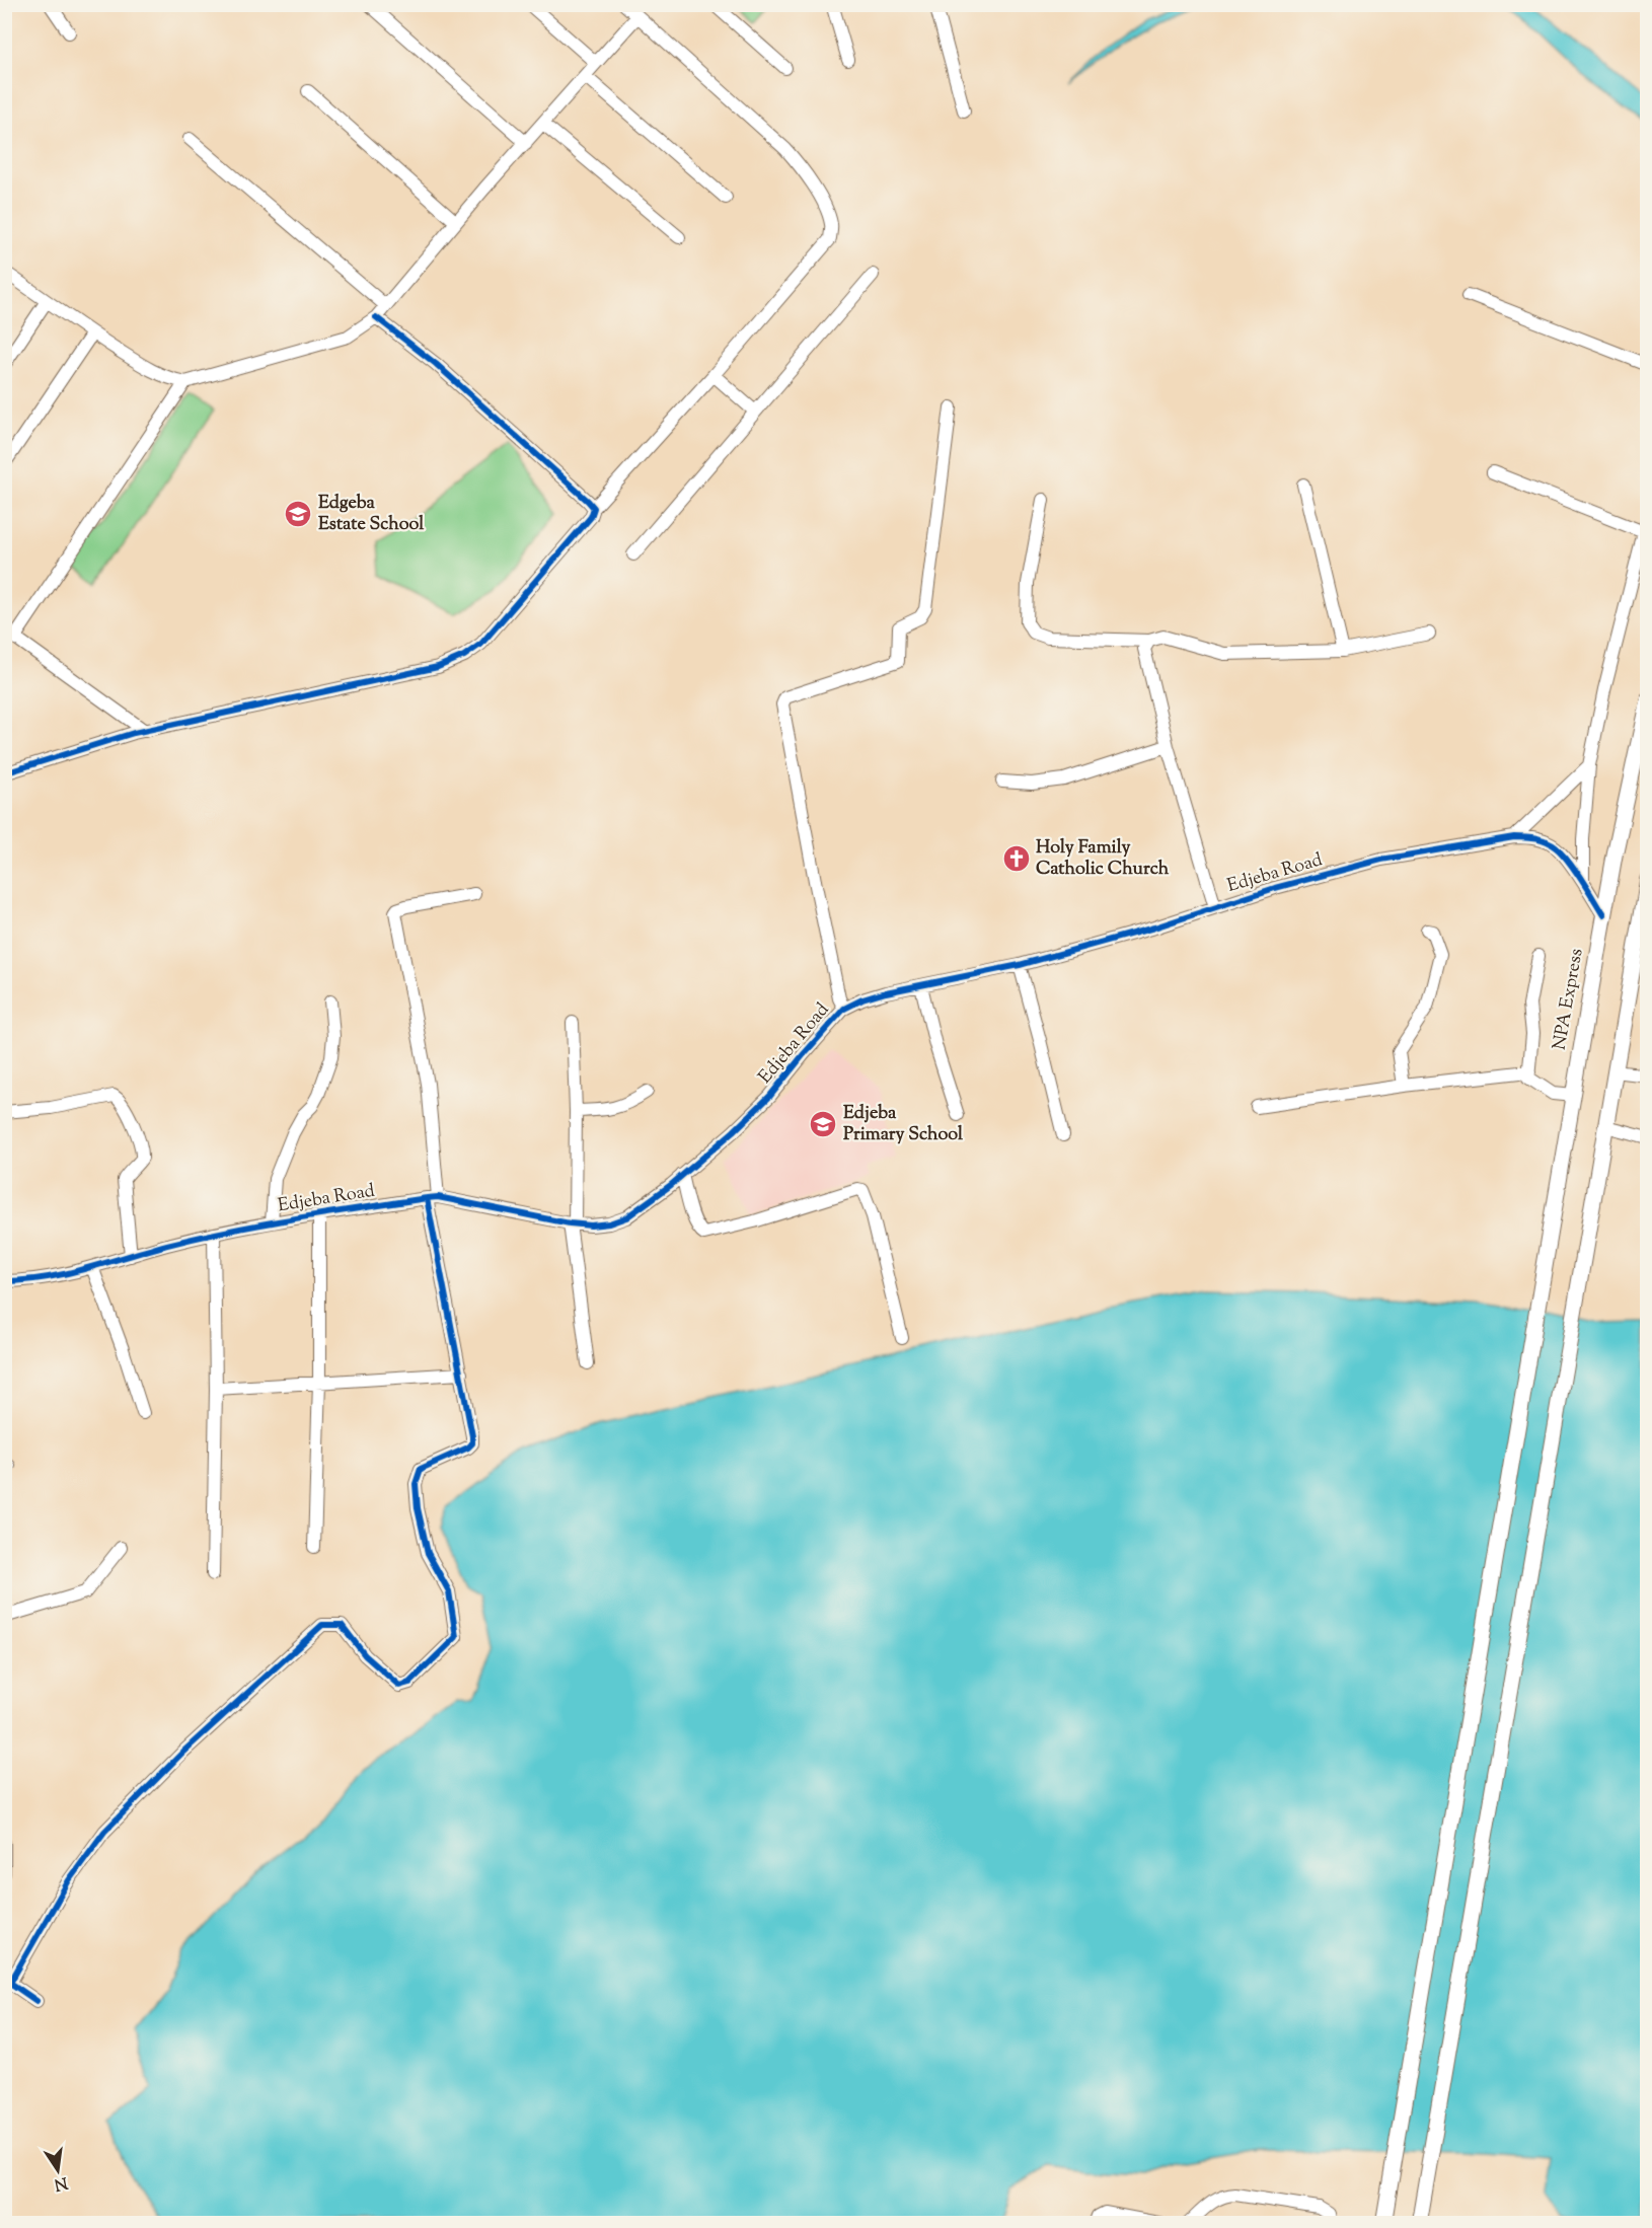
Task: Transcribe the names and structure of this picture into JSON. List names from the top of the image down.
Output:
{
  "streets": {
    "main road": ["NPA Express"],
    "street": ["Edjeba Road"]
  },
  "crossings": [
    ["Edjeba Road", "NPA Express"]
  ],
  "places": {
    "school or university": ["Edgeba Estate School", "Edjeba Primary School"],
    "church": ["Holy Family Catholic Church"]
  },
  "north": "bottom"
}
